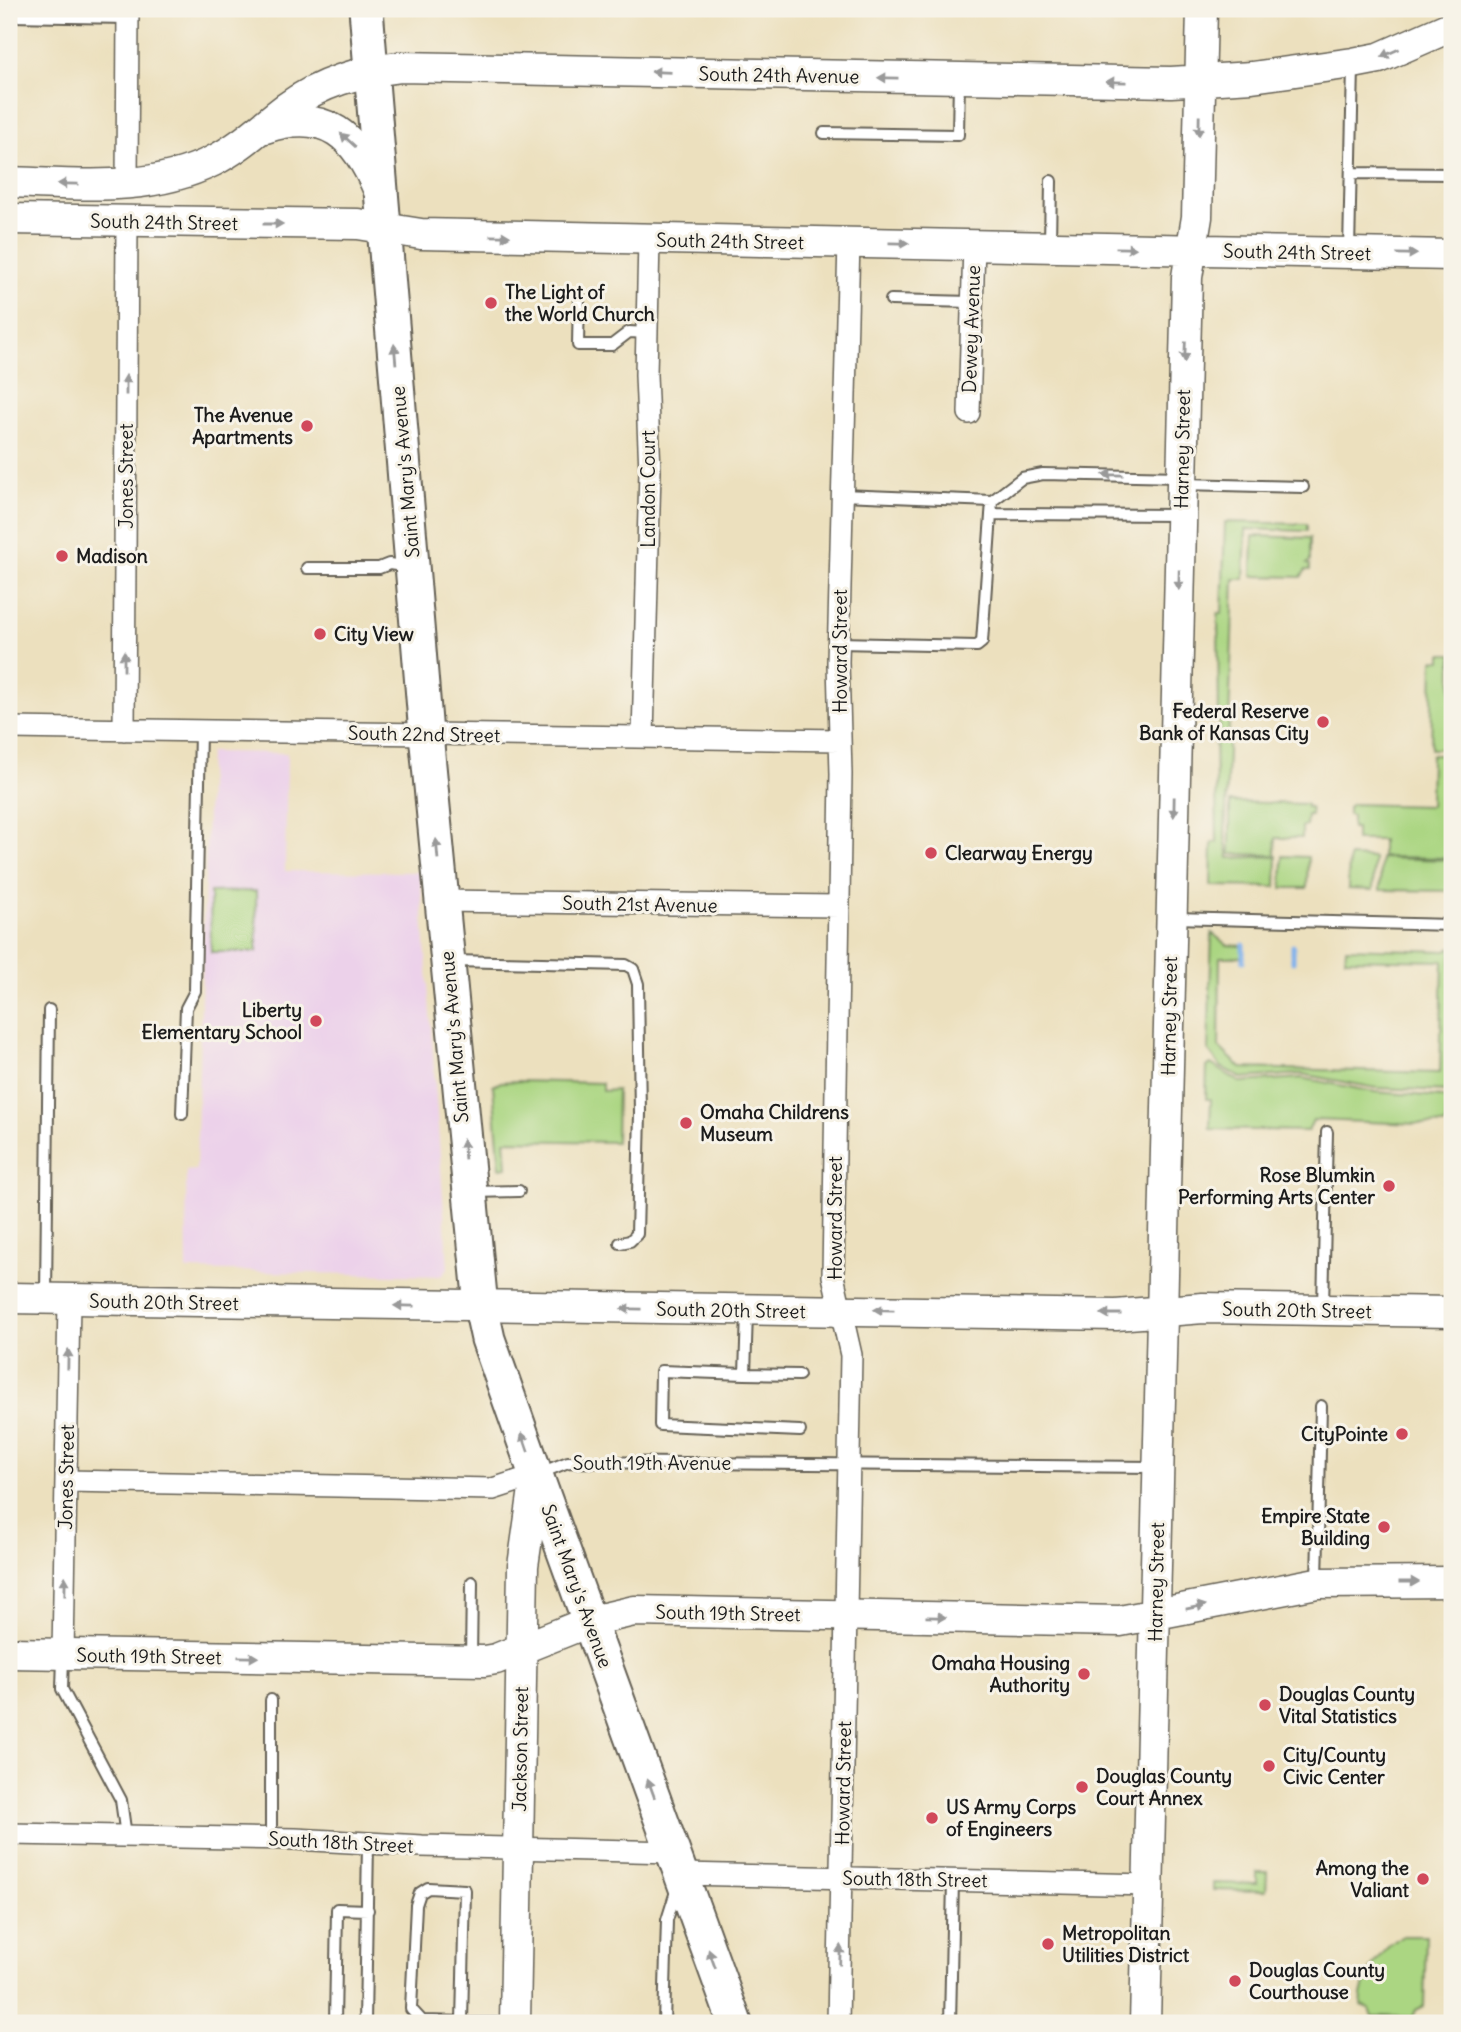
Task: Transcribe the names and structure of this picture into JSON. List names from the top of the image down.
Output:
{
  "streets": {
    "main road": [
      "South 24th Avenue",
      "South 24th Street",
      "Harney Street",
      "Saint Mary's Avenue",
      "South 20th Street",
      "South 19th Street",
      "Jackson Street"
    ],
    "street": [
      "Dewey Avenue",
      "Jones Street",
      "Landon Court",
      "Howard Street",
      "South 22nd Street",
      "South 21st Avenue",
      "South 19th Avenue",
      "South 18th Street"
    ]
  },
  "crossings": [
    ["South 24th Avenue", "South 24th Street"],
    ["South 24th Avenue", "Harney Street"],
    ["South 24th Avenue", "Saint Mary's Avenue"],
    ["South 24th Street", "Dewey Avenue"],
    ["South 24th Street", "Harney Street"],
    ["South 24th Street", "Saint Mary's Avenue"],
    ["South 24th Street", "Jones Street"],
    ["South 24th Street", "Landon Court"],
    ["South 24th Street", "Howard Street"],
    ["Harney Street", "South 20th Street"],
    ["Harney Street", "South 19th Avenue"],
    ["Harney Street", "South 19th Street"],
    ["Harney Street", "South 18th Street"],
    ["Saint Mary's Avenue", "South 22nd Street"],
    ["Saint Mary's Avenue", "South 21st Avenue"],
    ["Saint Mary's Avenue", "South 20th Street"],
    ["Saint Mary's Avenue", "South 19th Avenue"],
    ["Saint Mary's Avenue", "South 19th Street"],
    ["Saint Mary's Avenue", "Jackson Street"],
    ["Saint Mary's Avenue", "South 18th Street"],
    ["Jones Street", "South 22nd Street"],
    ["Jones Street", "South 20th Street"],
    ["Jones Street", "South 19th Avenue"],
    ["Jones Street", "South 19th Street"],
    ["Landon Court", "South 22nd Street"],
    ["Howard Street", "South 22nd Street"],
    ["Howard Street", "South 21st Avenue"],
    ["Howard Street", "South 20th Street"],
    ["Howard Street", "South 19th Avenue"],
    ["Howard Street", "South 19th Street"],
    ["Howard Street", "South 18th Street"],
    ["South 19th Avenue", "Jackson Street"],
    ["South 19th Street", "Jackson Street"],
    ["Jackson Street", "South 18th Street"]
  ],
  "one_way": [
    "South 24th Avenue",
    "Harney Street",
    "Saint Mary's Avenue",
    "Jones Street",
    "South 20th Street",
    "South 19th Street"
  ],
  "places": [
    "The Light of the World Church",
    "The Avenue Apartments",
    "Madison",
    "City View",
    "Federal Reserve Bank of Kansas City",
    "Clearway Energy",
    "Liberty Elementary School",
    "Omaha Childrens Museum",
    "Rose Blumkin Performing Arts Center",
    "CityPointe",
    "Empire State Building",
    "Omaha Housing Authority",
    "Douglas County Vital Statistics",
    "City/County Civic Center",
    "Douglas County Court Annex",
    "US Army Corps of Engineers",
    "Among the Valiant",
    "Metropolitan Utilities District",
    "Douglas County Courthouse"
  ]
}
